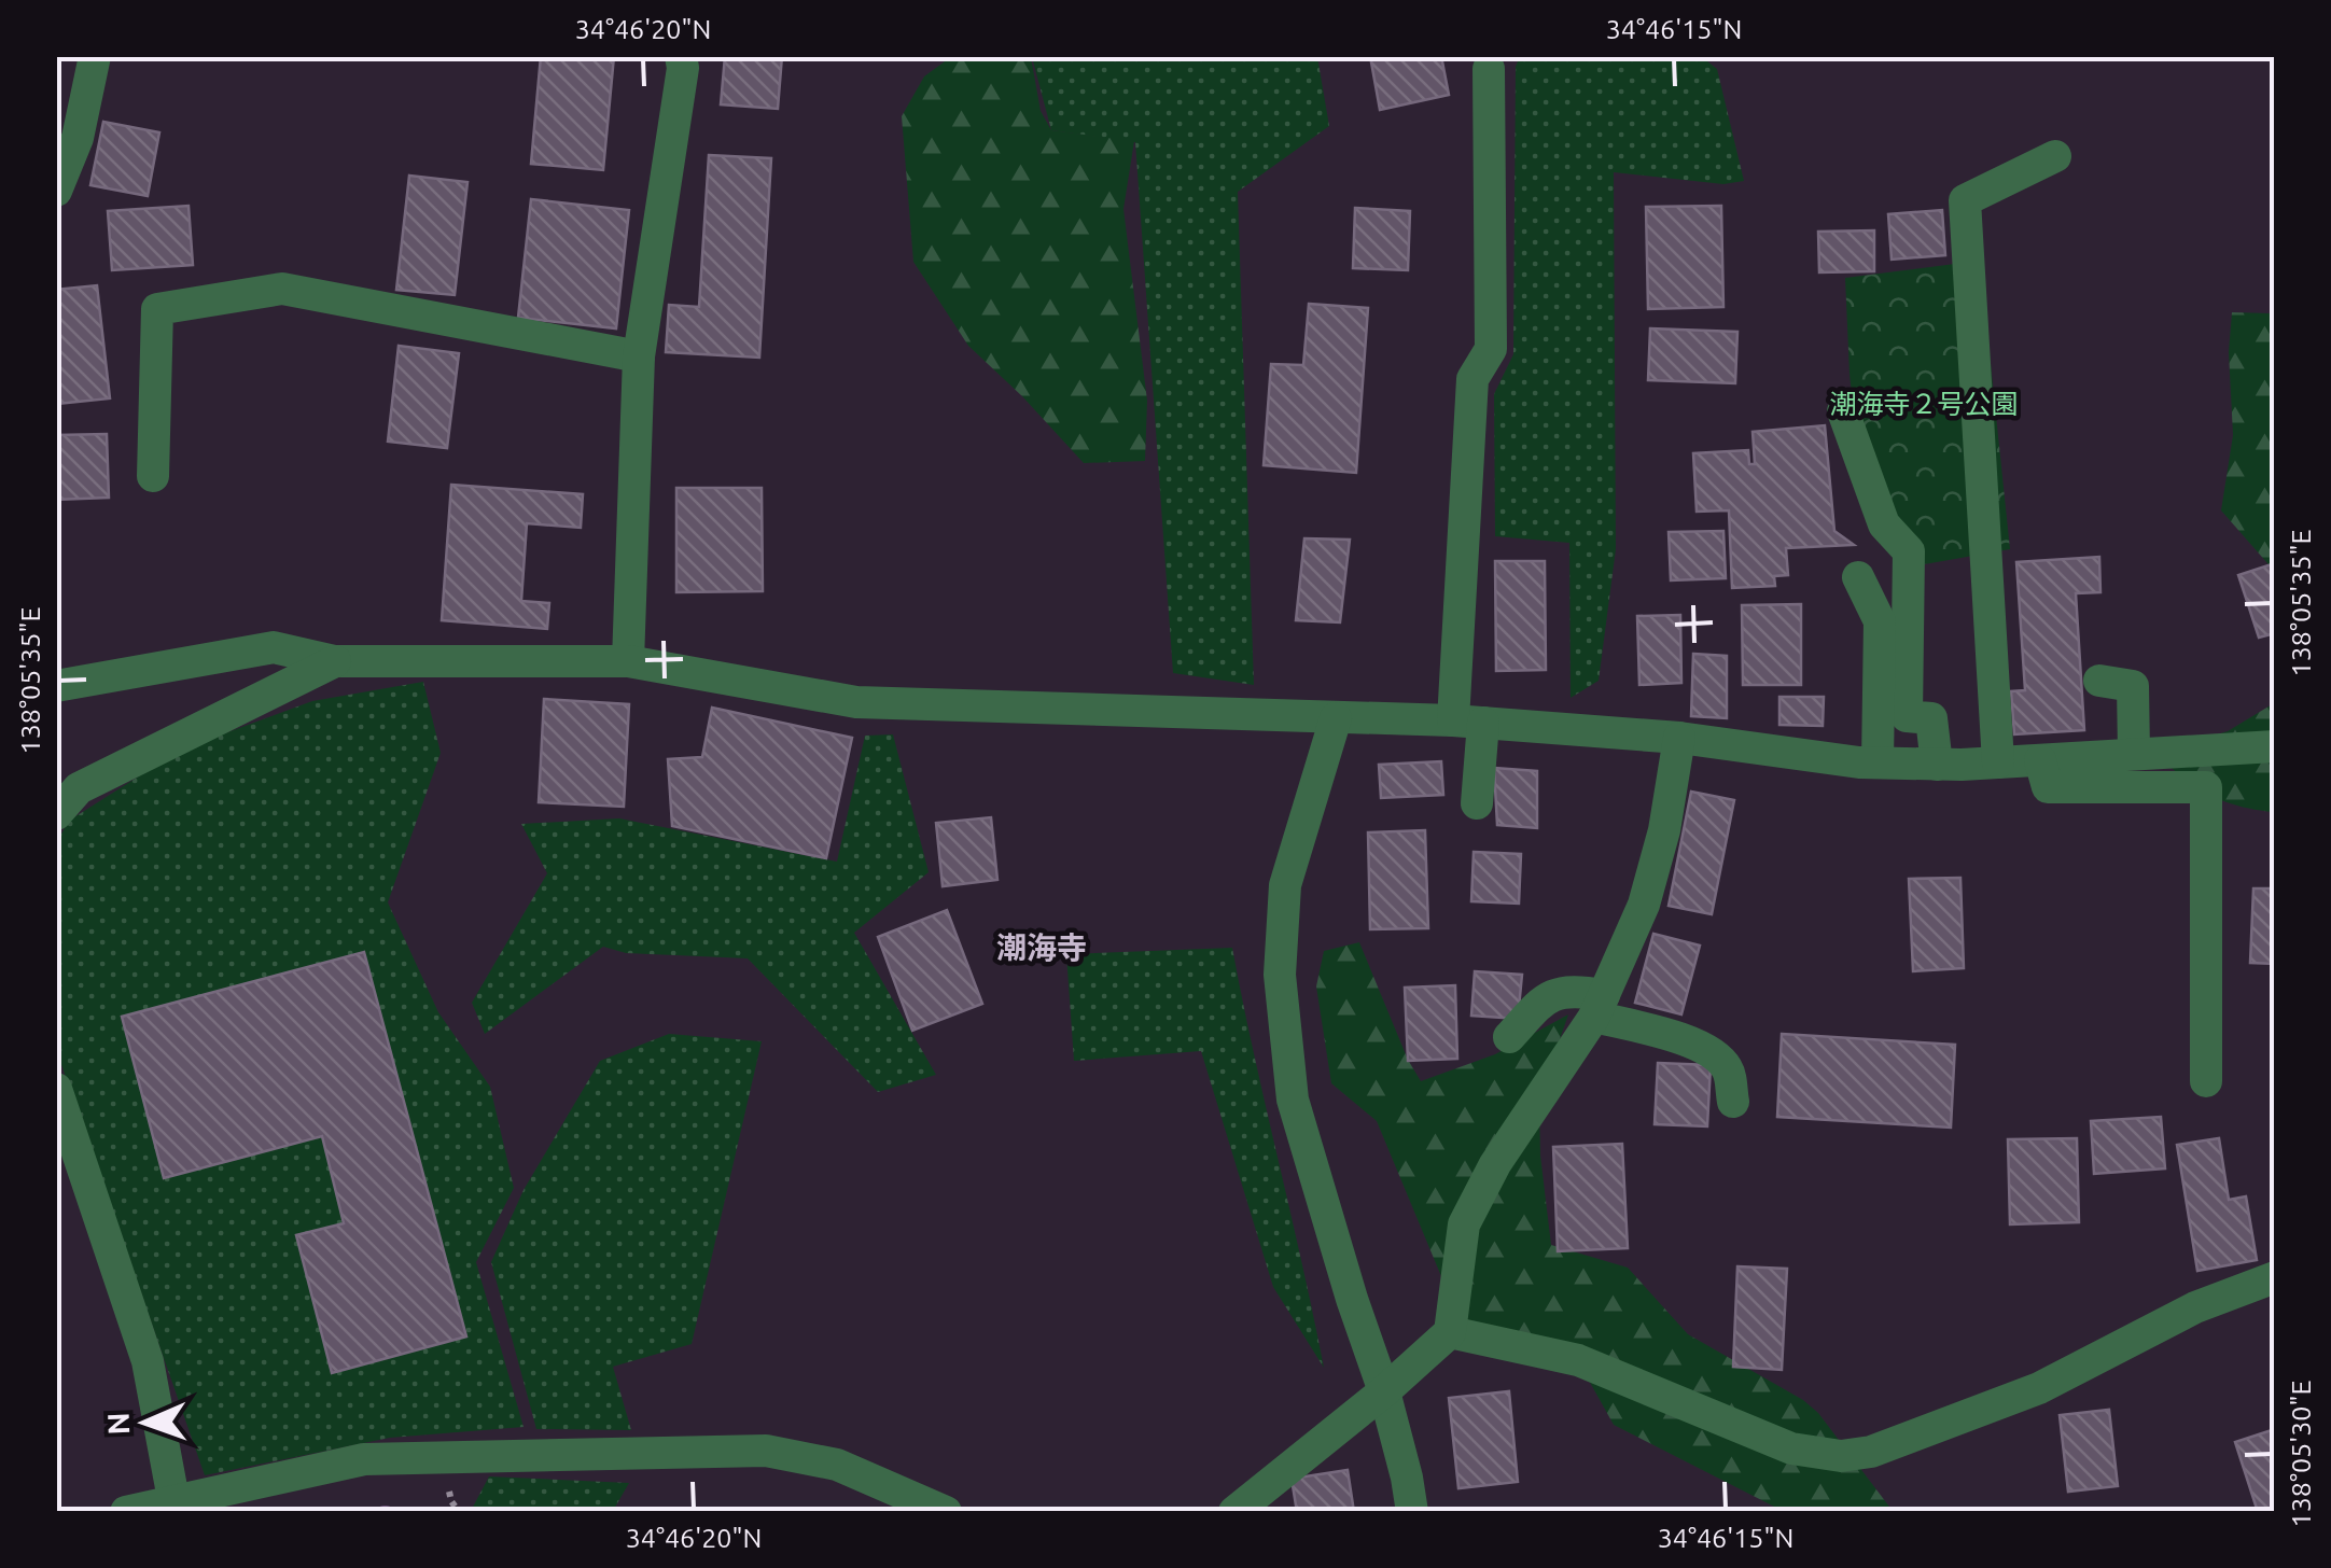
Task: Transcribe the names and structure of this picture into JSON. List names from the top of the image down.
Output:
{
  "districts": ["潮海寺"],
  "parks": ["潮海寺２号公園"],
  "north": "left",
  "coordinates": [
    "34°46'20\"N",
    "34°46'15\"N",
    "138°05'35\"E",
    "138°05'30\"E"
  ]
}
